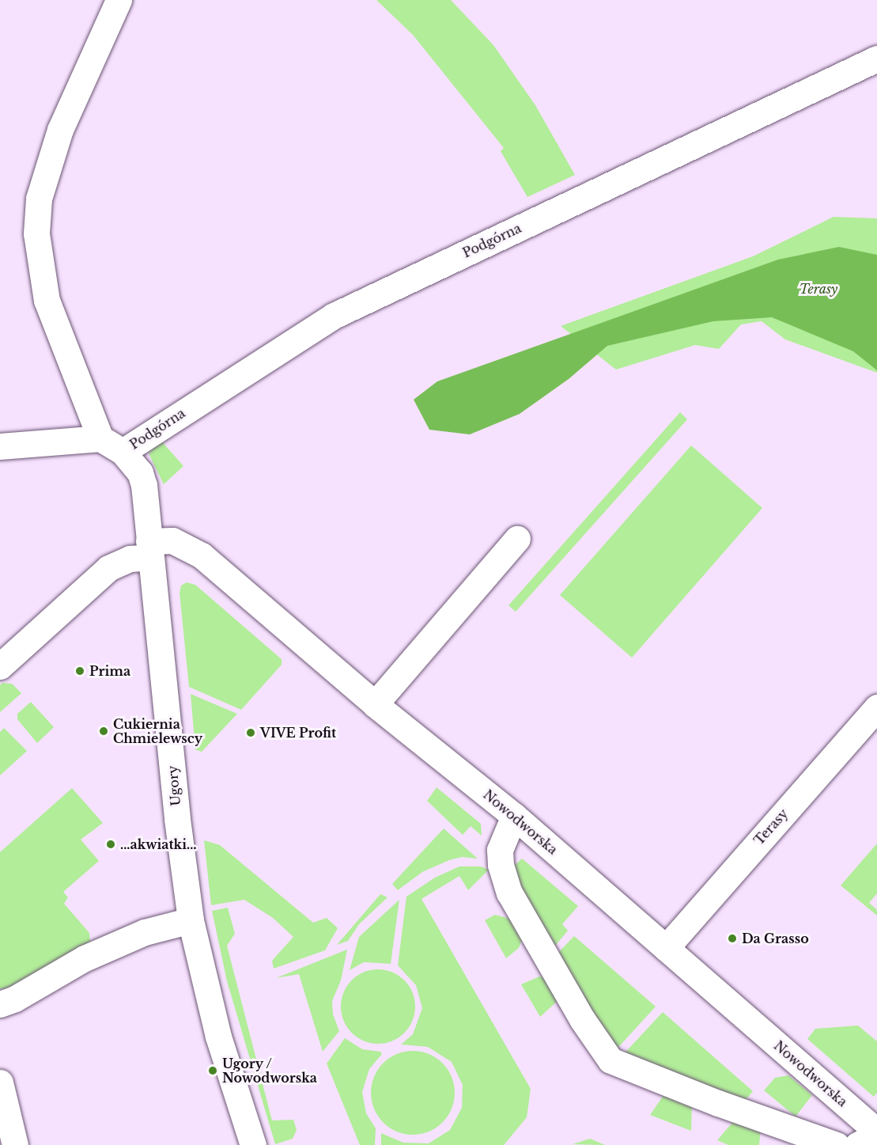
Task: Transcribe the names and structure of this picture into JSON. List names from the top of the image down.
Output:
{
  "streets": {
    "street": [
      "Podgórna",
      "Ugory",
      "Nowodworska",
      "Terasy"
    ]
  },
  "crossings": [
    ["Podgórna", "Ugory"],
    ["Ugory", "Nowodworska"],
    ["Nowodworska", "Terasy"]
  ],
  "parks": ["Terasy"],
  "places": [
    "Prima",
    "Cukiernia Chmielewscy",
    "VIVE Profit",
    "...akwiatki...",
    "Da Grasso",
    "Ugory / Nowodworska"
  ]
}
